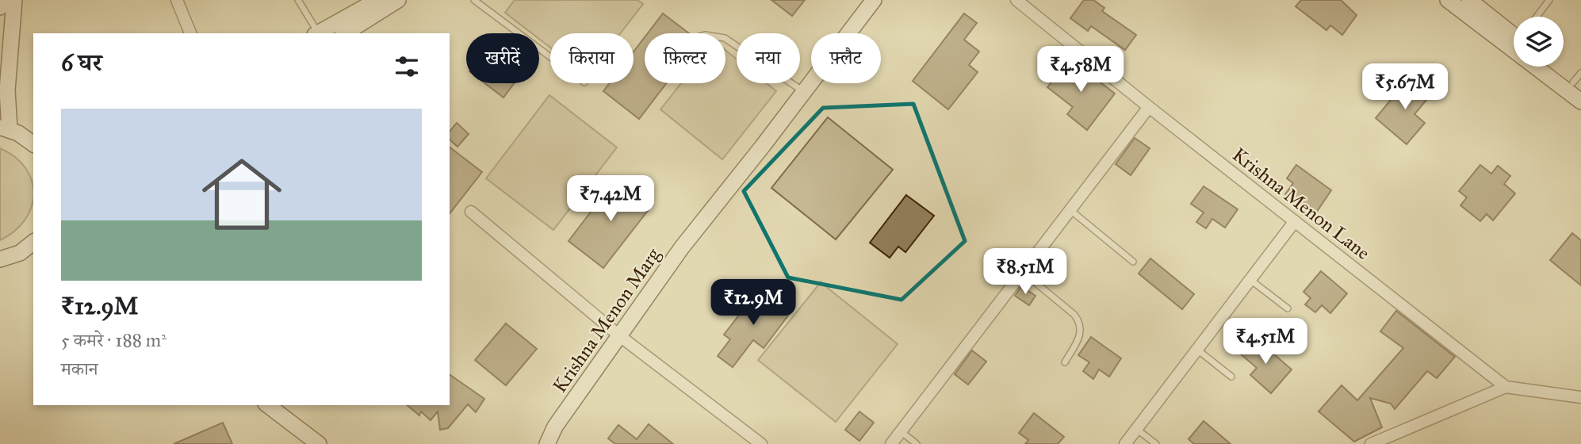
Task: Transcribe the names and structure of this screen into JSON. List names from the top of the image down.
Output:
{
  "streets": {
    "main road": ["Krishna Menon Marg"],
    "street": ["Krishna Menon Lane"]
  },
  "page": {
    "chip": [
      "खरीदें",
      "किराया",
      "फ़िल्टर",
      "नया",
      "फ़्लैट"
    ],
    "heading": "6 घर",
    "price": [
      "₹4.58M",
      "₹5.67M",
      "₹7.42M",
      "₹8.51M",
      "₹12.9M",
      "₹4.51M"
    ],
    "list": [
      {
        "name": "₹12.9M",
        "note": "5 कमरे · 188 m² · मकान"
      }
    ]
  }
}
